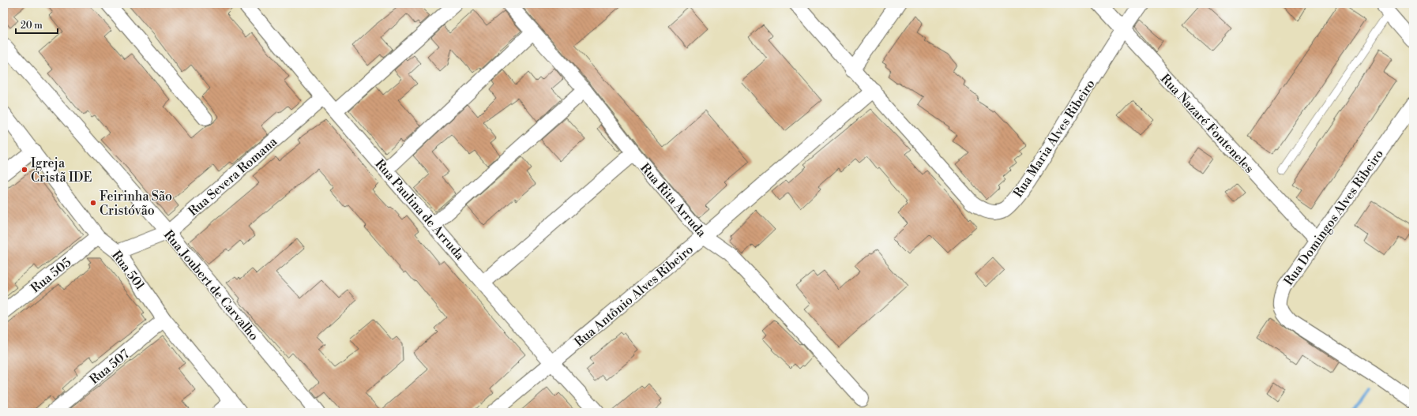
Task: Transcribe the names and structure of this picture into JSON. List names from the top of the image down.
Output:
{
  "streets": {
    "street": [
      "Rua Nazaré Fonteneles",
      "Rua Maria Alves Ribeiro",
      "Rua Severa Romana",
      "Rua Rita Arruda",
      "Rua Paulina de Arruda",
      "Rua Domingos Alves Ribeiro",
      "Rua 501",
      "Rua 505",
      "Rua Joubert de Carvalho",
      "Rua Antônio Alves Ribeiro",
      "Rua 507"
    ]
  },
  "crossings": [
    ["Rua Nazaré Fonteneles", "Rua Maria Alves Ribeiro"],
    ["Rua Nazaré Fonteneles", "Rua Domingos Alves Ribeiro"],
    ["Rua Maria Alves Ribeiro", "Rua Antônio Alves Ribeiro"],
    ["Rua Severa Romana", "Rua Paulina de Arruda"],
    ["Rua Severa Romana", "Rua 501"],
    ["Rua Severa Romana", "Rua Joubert de Carvalho"],
    ["Rua Rita Arruda", "Rua Antônio Alves Ribeiro"],
    ["Rua Paulina de Arruda", "Rua Antônio Alves Ribeiro"],
    ["Rua 501", "Rua 505"],
    ["Rua 501", "Rua 507"]
  ],
  "places": ["Igreja Cristã IDE", "Feirinha São Cristóvão"],
  "scale_bar": "20 m"
}
